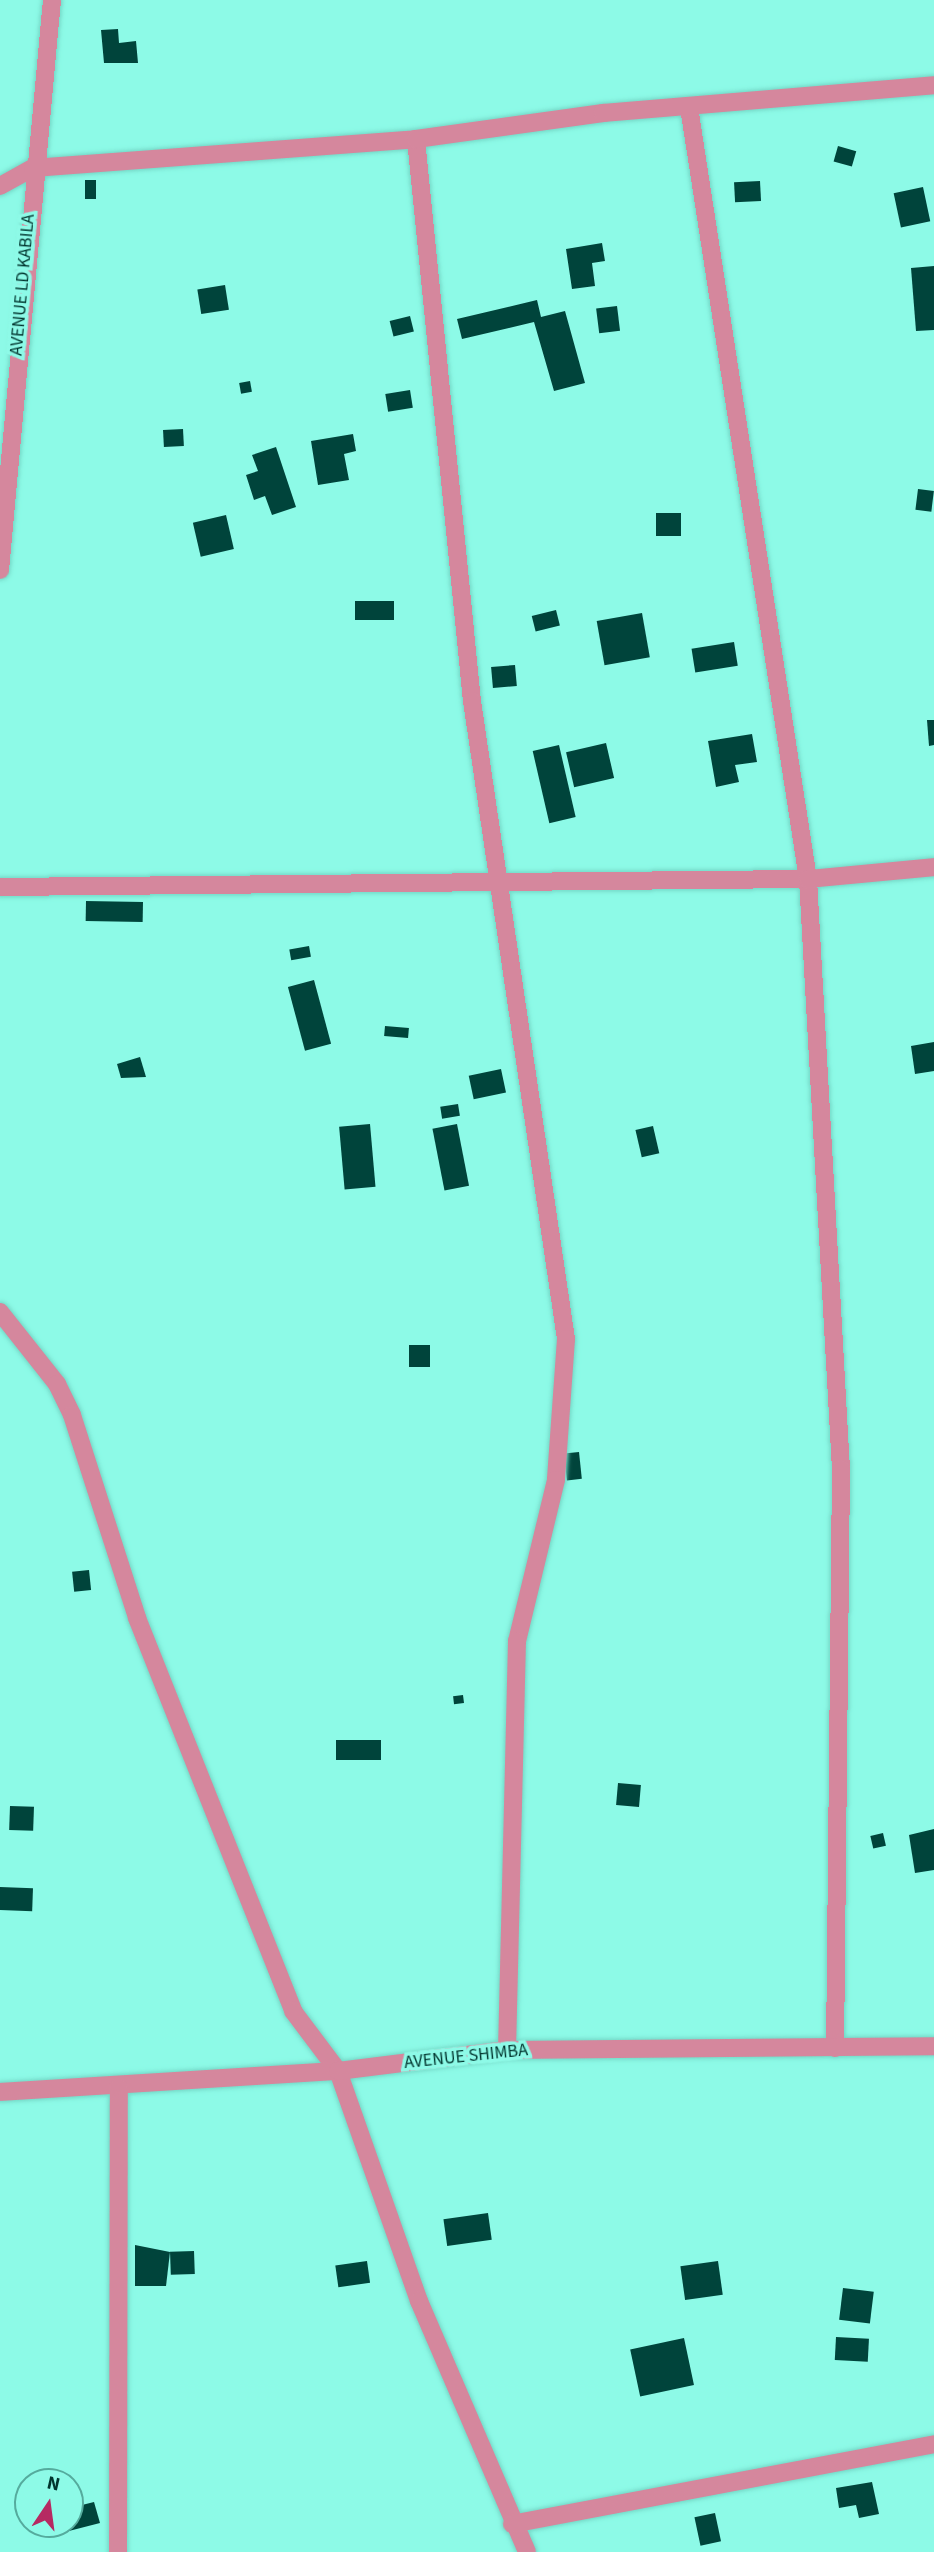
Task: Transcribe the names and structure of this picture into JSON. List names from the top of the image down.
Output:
{
  "streets": {
    "street": ["AVENUE LD KABILA", "AVENUE SHIMBA"]
  },
  "north": "top"
}
